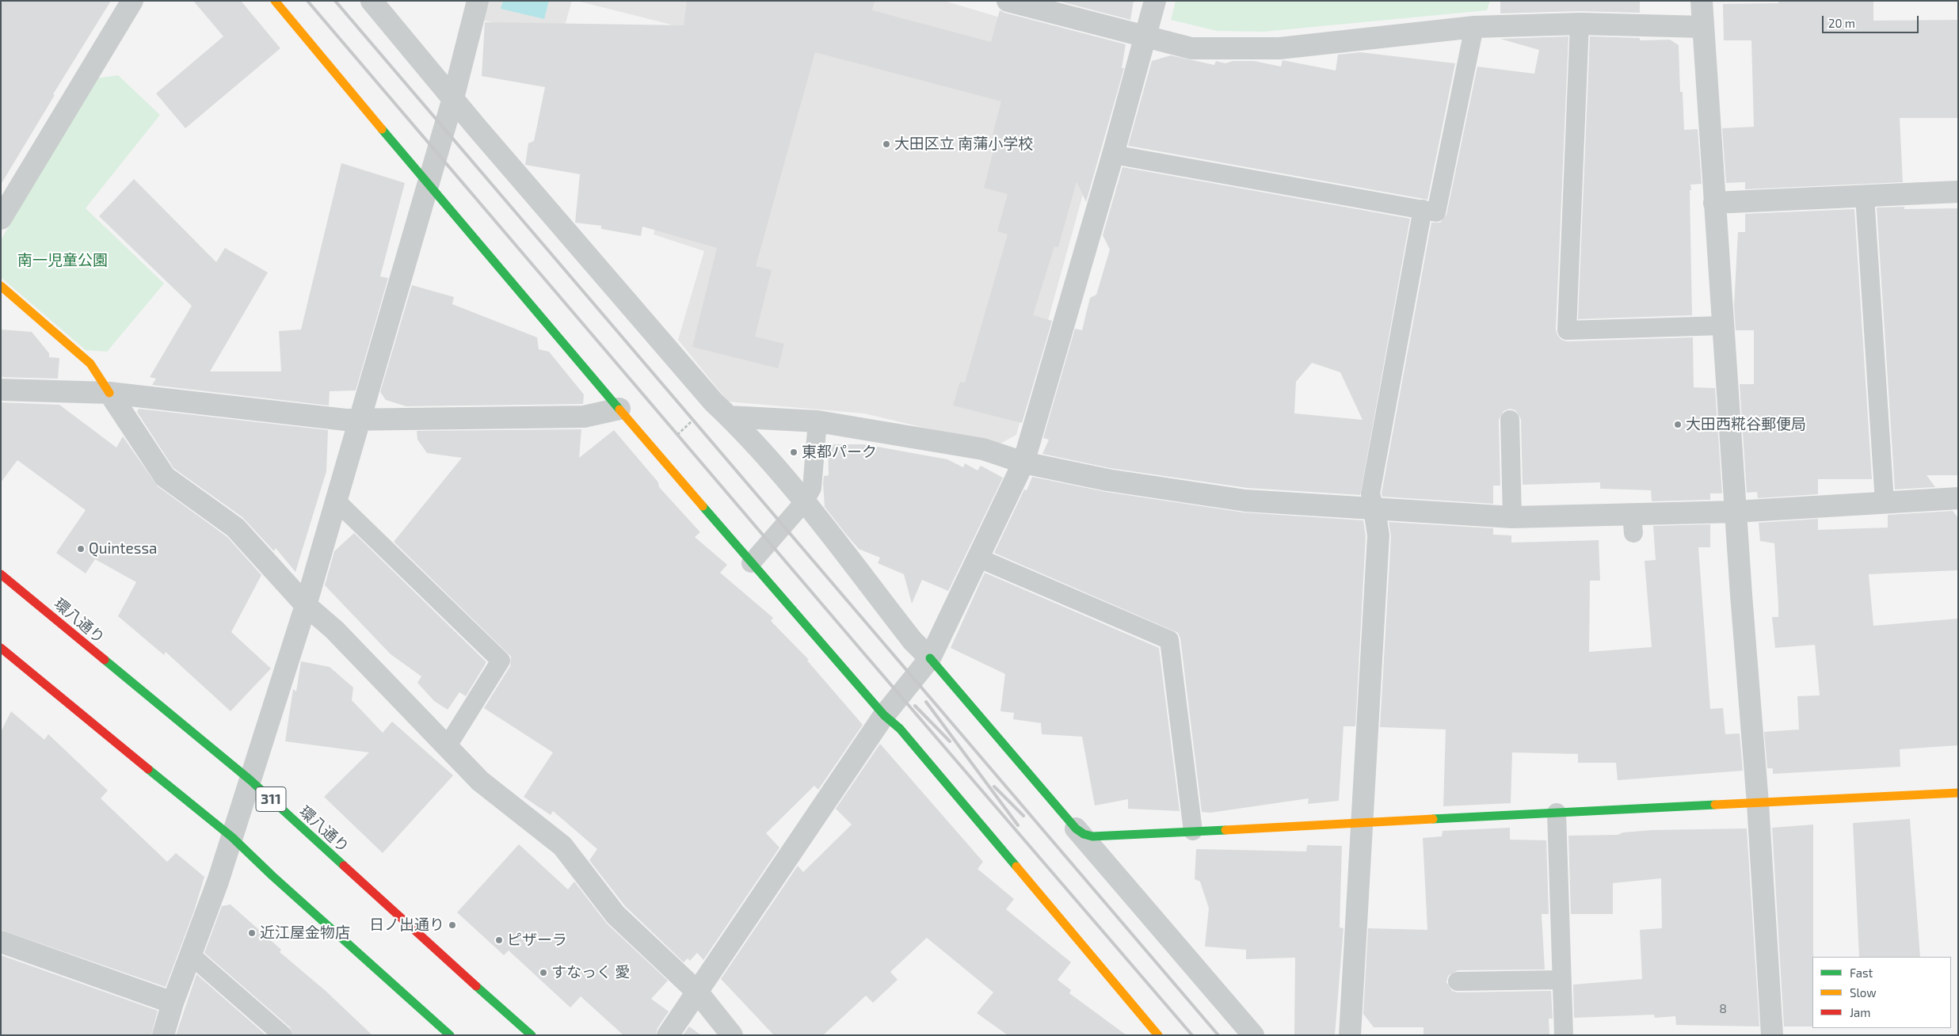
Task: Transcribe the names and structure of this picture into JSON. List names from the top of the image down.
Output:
{
  "streets": {
    "street": ["環八通り", "311"]
  },
  "parks": ["南一児童公園"],
  "places": [
    "大田区立 南蒲小学校",
    "大田西糀谷郵便局",
    "東都パーク",
    "Quintessa",
    "日ノ出通り",
    "近江屋金物店",
    "ピザーラ",
    "すなっく 愛"
  ],
  "house_numbers": ["8"],
  "legend": ["Fast", "Slow", "Jam"],
  "scale_bar": "20 m"
}
